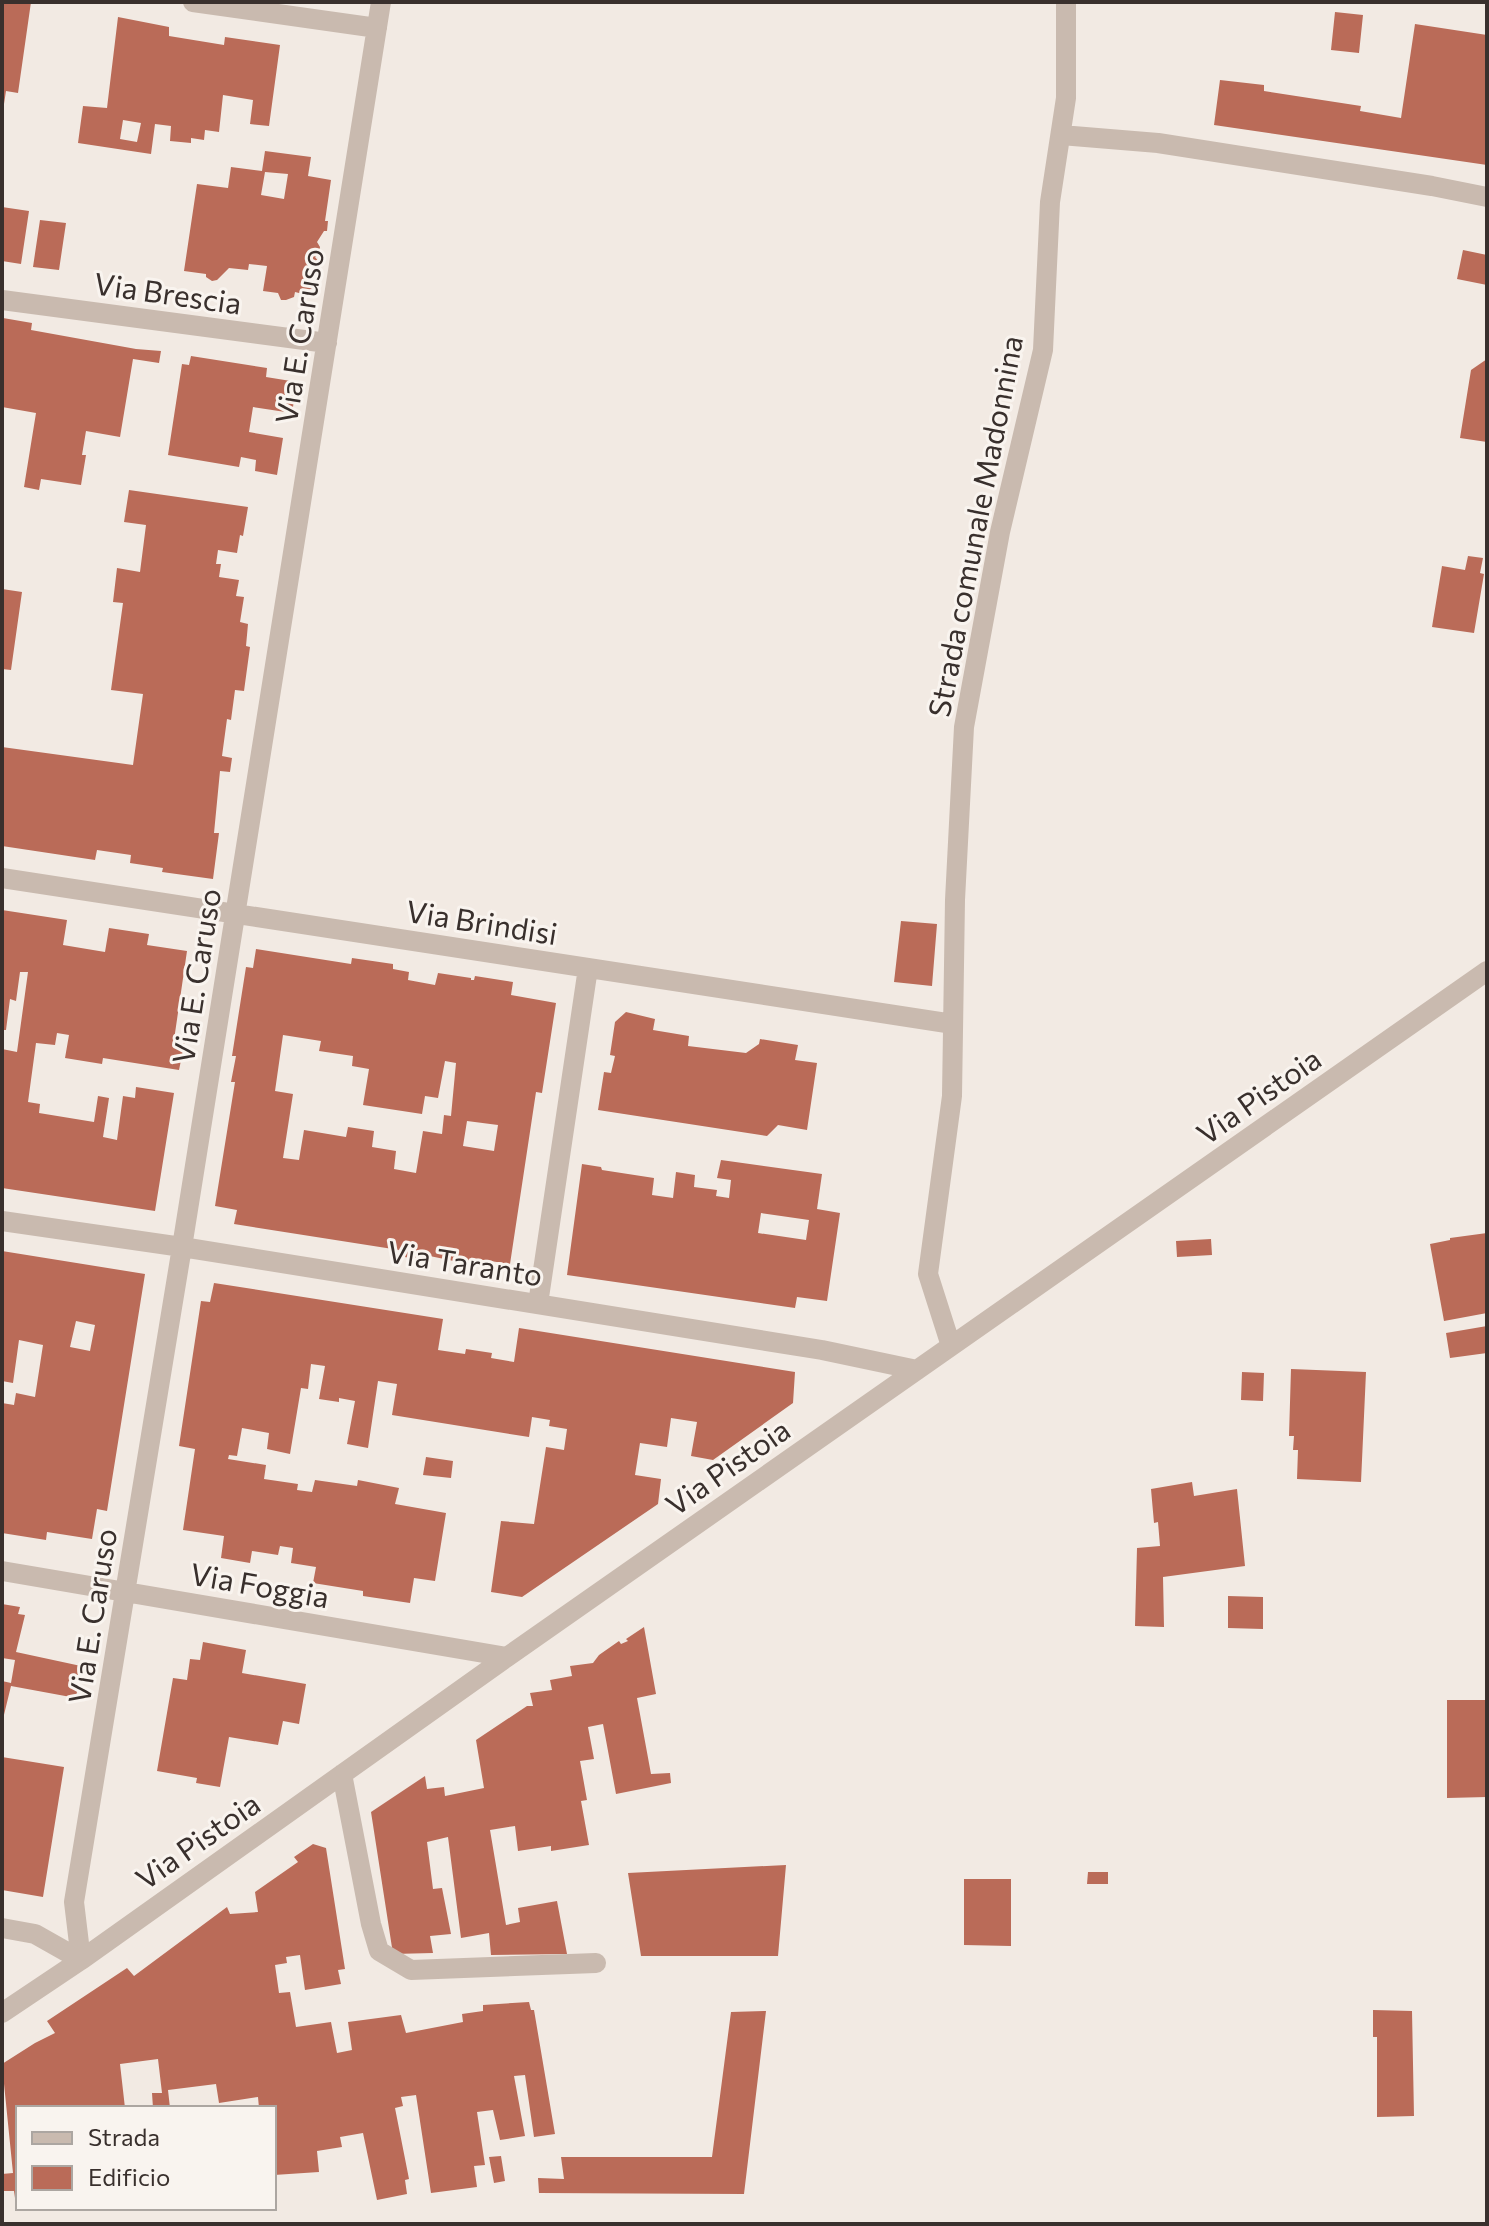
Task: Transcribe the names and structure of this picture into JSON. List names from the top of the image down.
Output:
{
  "streets": {
    "street": [
      "Via Brescia",
      "Via E. Caruso",
      "Strada comunale Madonnina",
      "Via Brindisi",
      "Via Pistoia",
      "Via Taranto",
      "Via Foggia"
    ]
  },
  "crossings": [
    ["Via Brescia", "Via E. Caruso"],
    ["Via E. Caruso", "Via Brindisi"],
    ["Via E. Caruso", "Via Pistoia"],
    ["Via E. Caruso", "Via Taranto"],
    ["Via E. Caruso", "Via Foggia"],
    ["Strada comunale Madonnina", "Via Brindisi"],
    ["Strada comunale Madonnina", "Via Pistoia"],
    ["Via Pistoia", "Via Taranto"],
    ["Via Pistoia", "Via Foggia"]
  ],
  "legend": ["Strada", "Edificio"]
}
